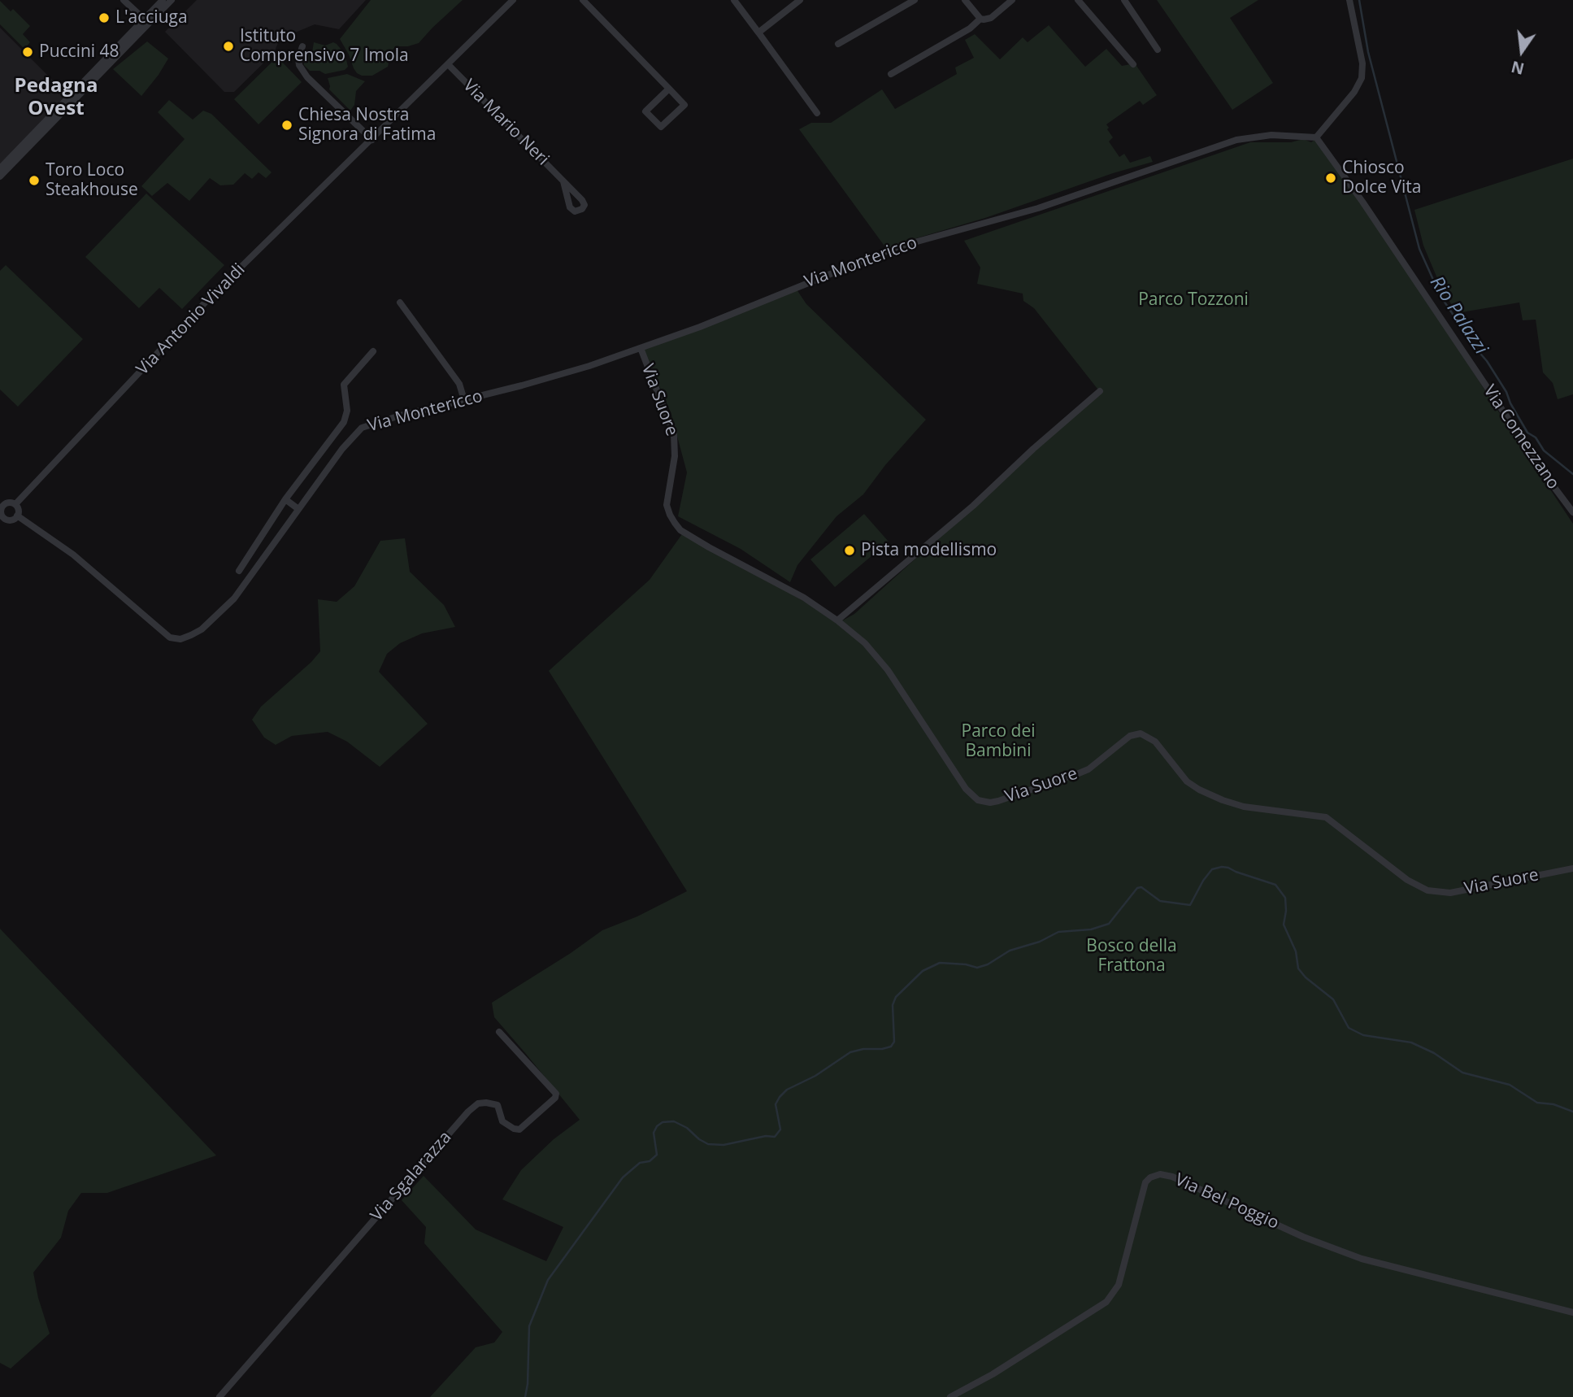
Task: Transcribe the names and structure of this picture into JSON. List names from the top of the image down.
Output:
{
  "streets": {
    "street": [
      "Via Mario Neri",
      "Via Montericco",
      "Via Antonio Vivaldi",
      "Via Suore",
      "Via Comezzano",
      "Via Sgalarazza",
      "Via Bel Poggio"
    ]
  },
  "crossings": [
    ["Via Mario Neri", "Via Antonio Vivaldi"],
    ["Via Montericco", "Via Antonio Vivaldi"],
    ["Via Montericco", "Via Suore"],
    ["Via Montericco", "Via Comezzano"]
  ],
  "districts": ["Pedagna Ovest"],
  "water": ["Rio Palazzi"],
  "parks": ["Parco Tozzoni", "Parco dei Bambini", "Bosco della Frattona"],
  "places": [
    "L'acciuga",
    "Istituto Comprensivo 7 Imola",
    "Puccini 48",
    "Chiesa Nostra Signora di Fatima",
    "Chiosco Dolce Vita",
    "Toro Loco Steakhouse",
    "Pista modellismo"
  ],
  "north": "bottom"
}
